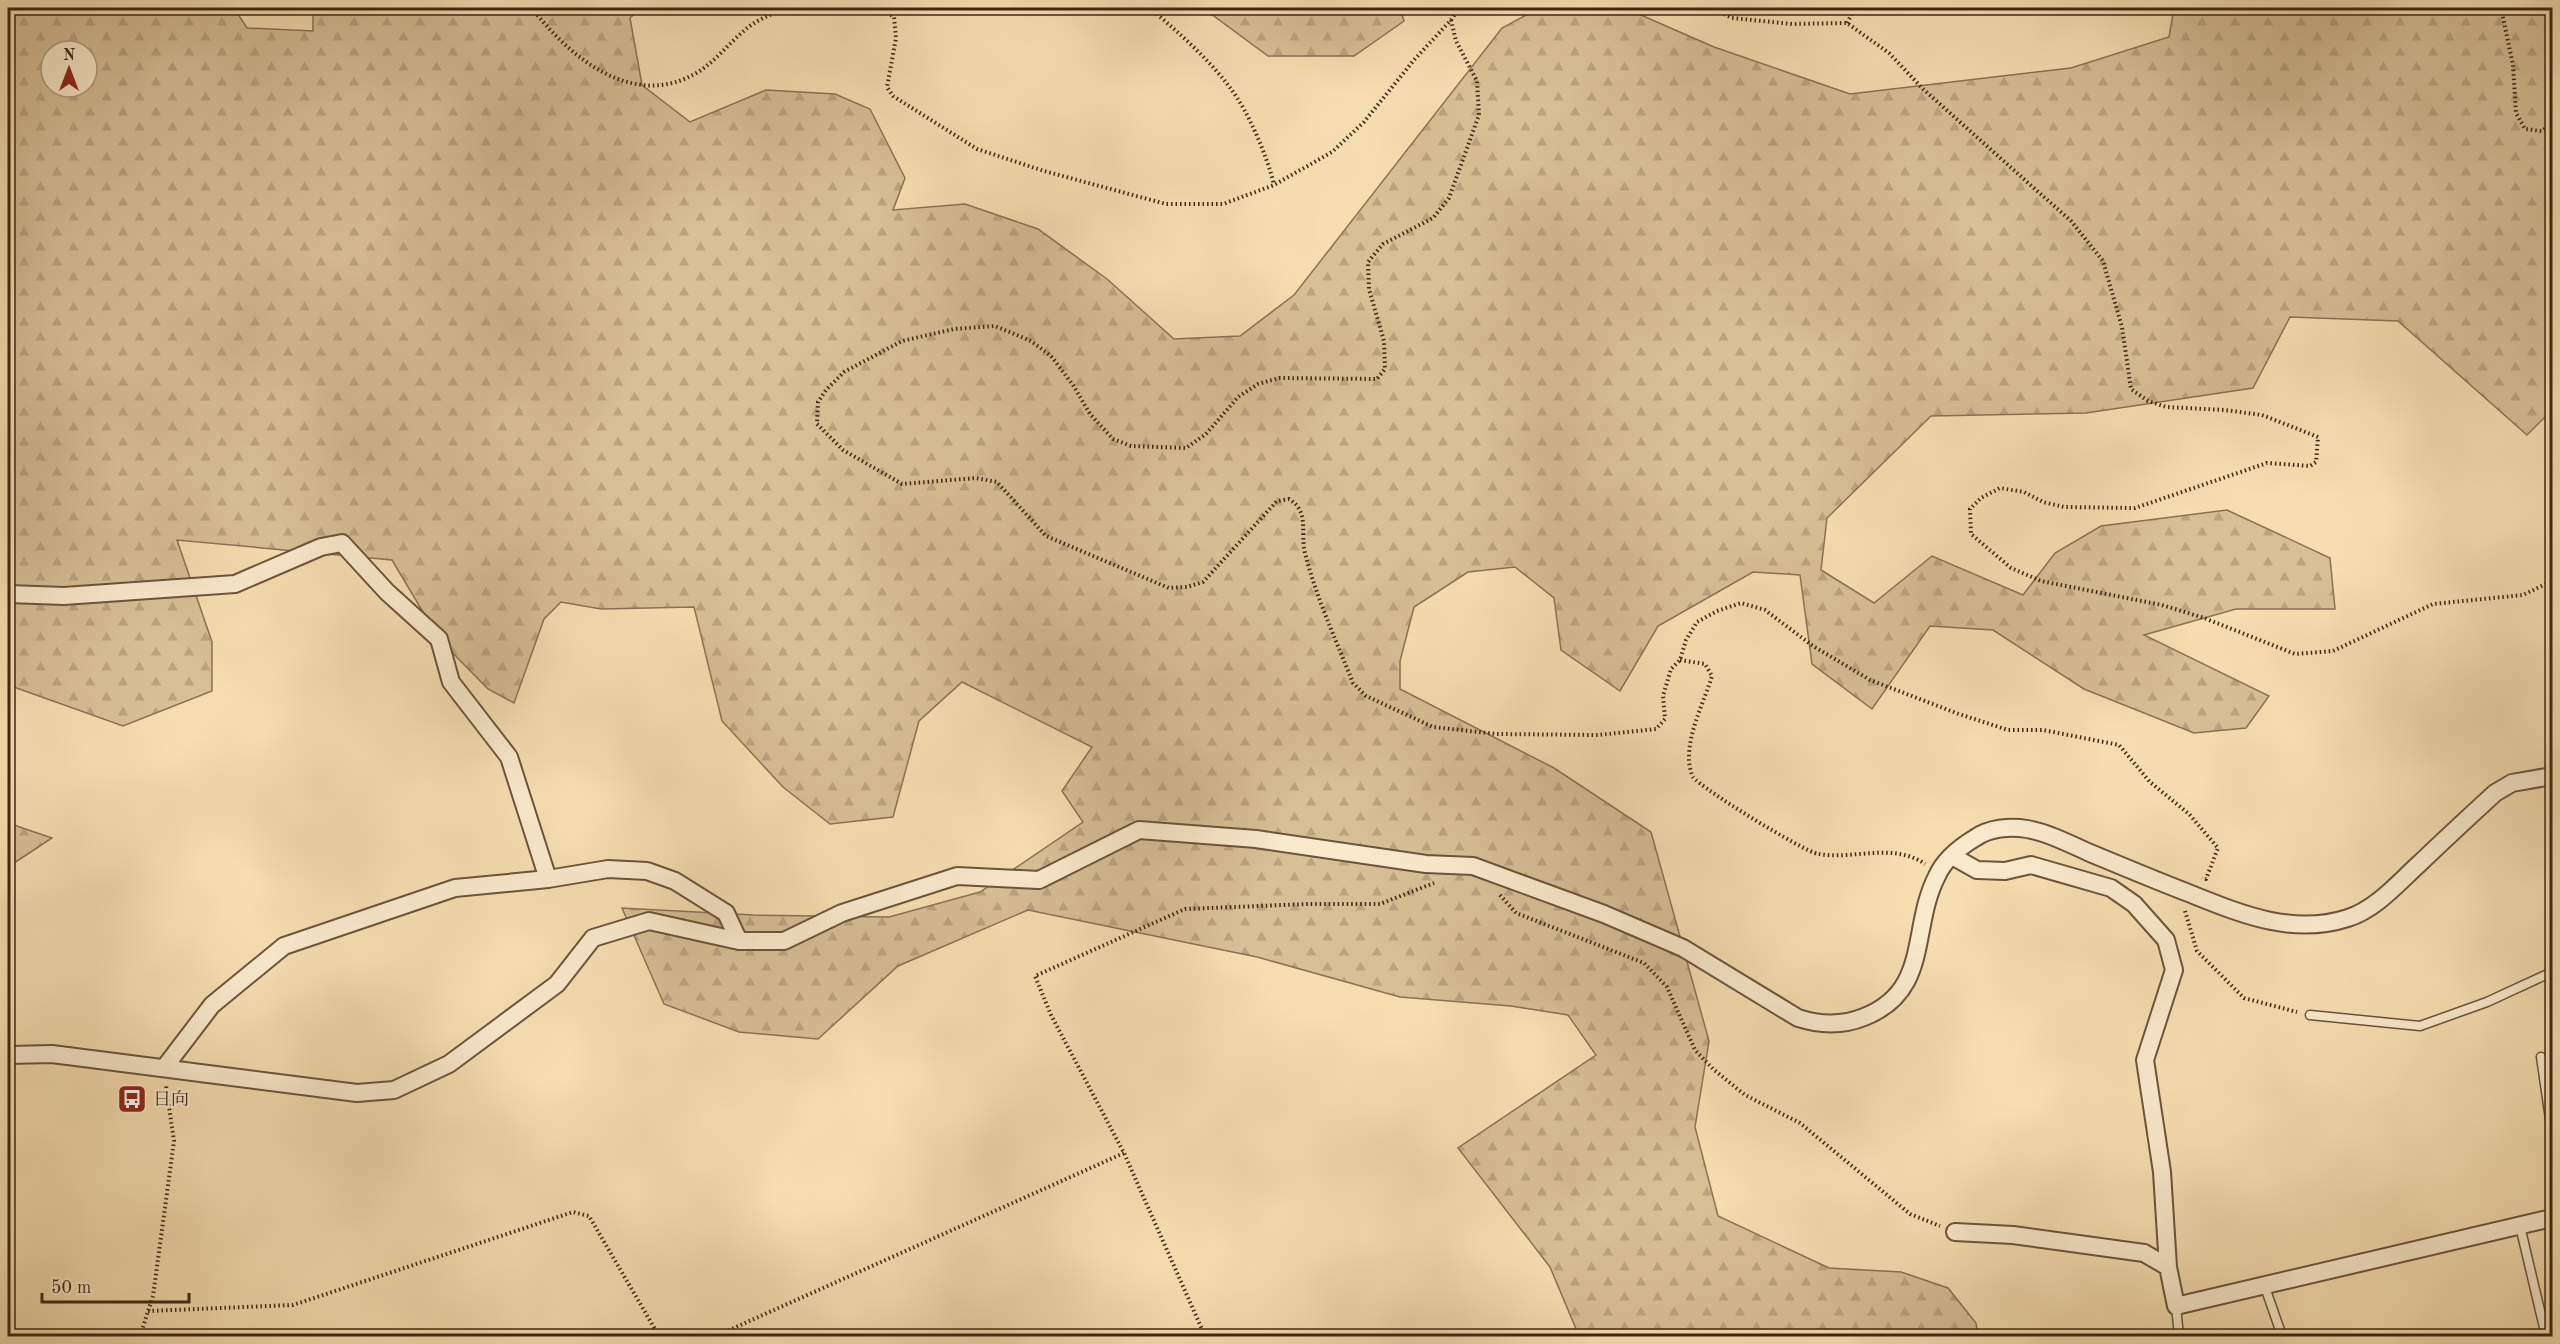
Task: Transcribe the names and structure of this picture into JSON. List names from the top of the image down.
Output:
{
  "places": {
    "bus stop": ["日向"]
  },
  "scale_bar": "50 m",
  "north": "top"
}
